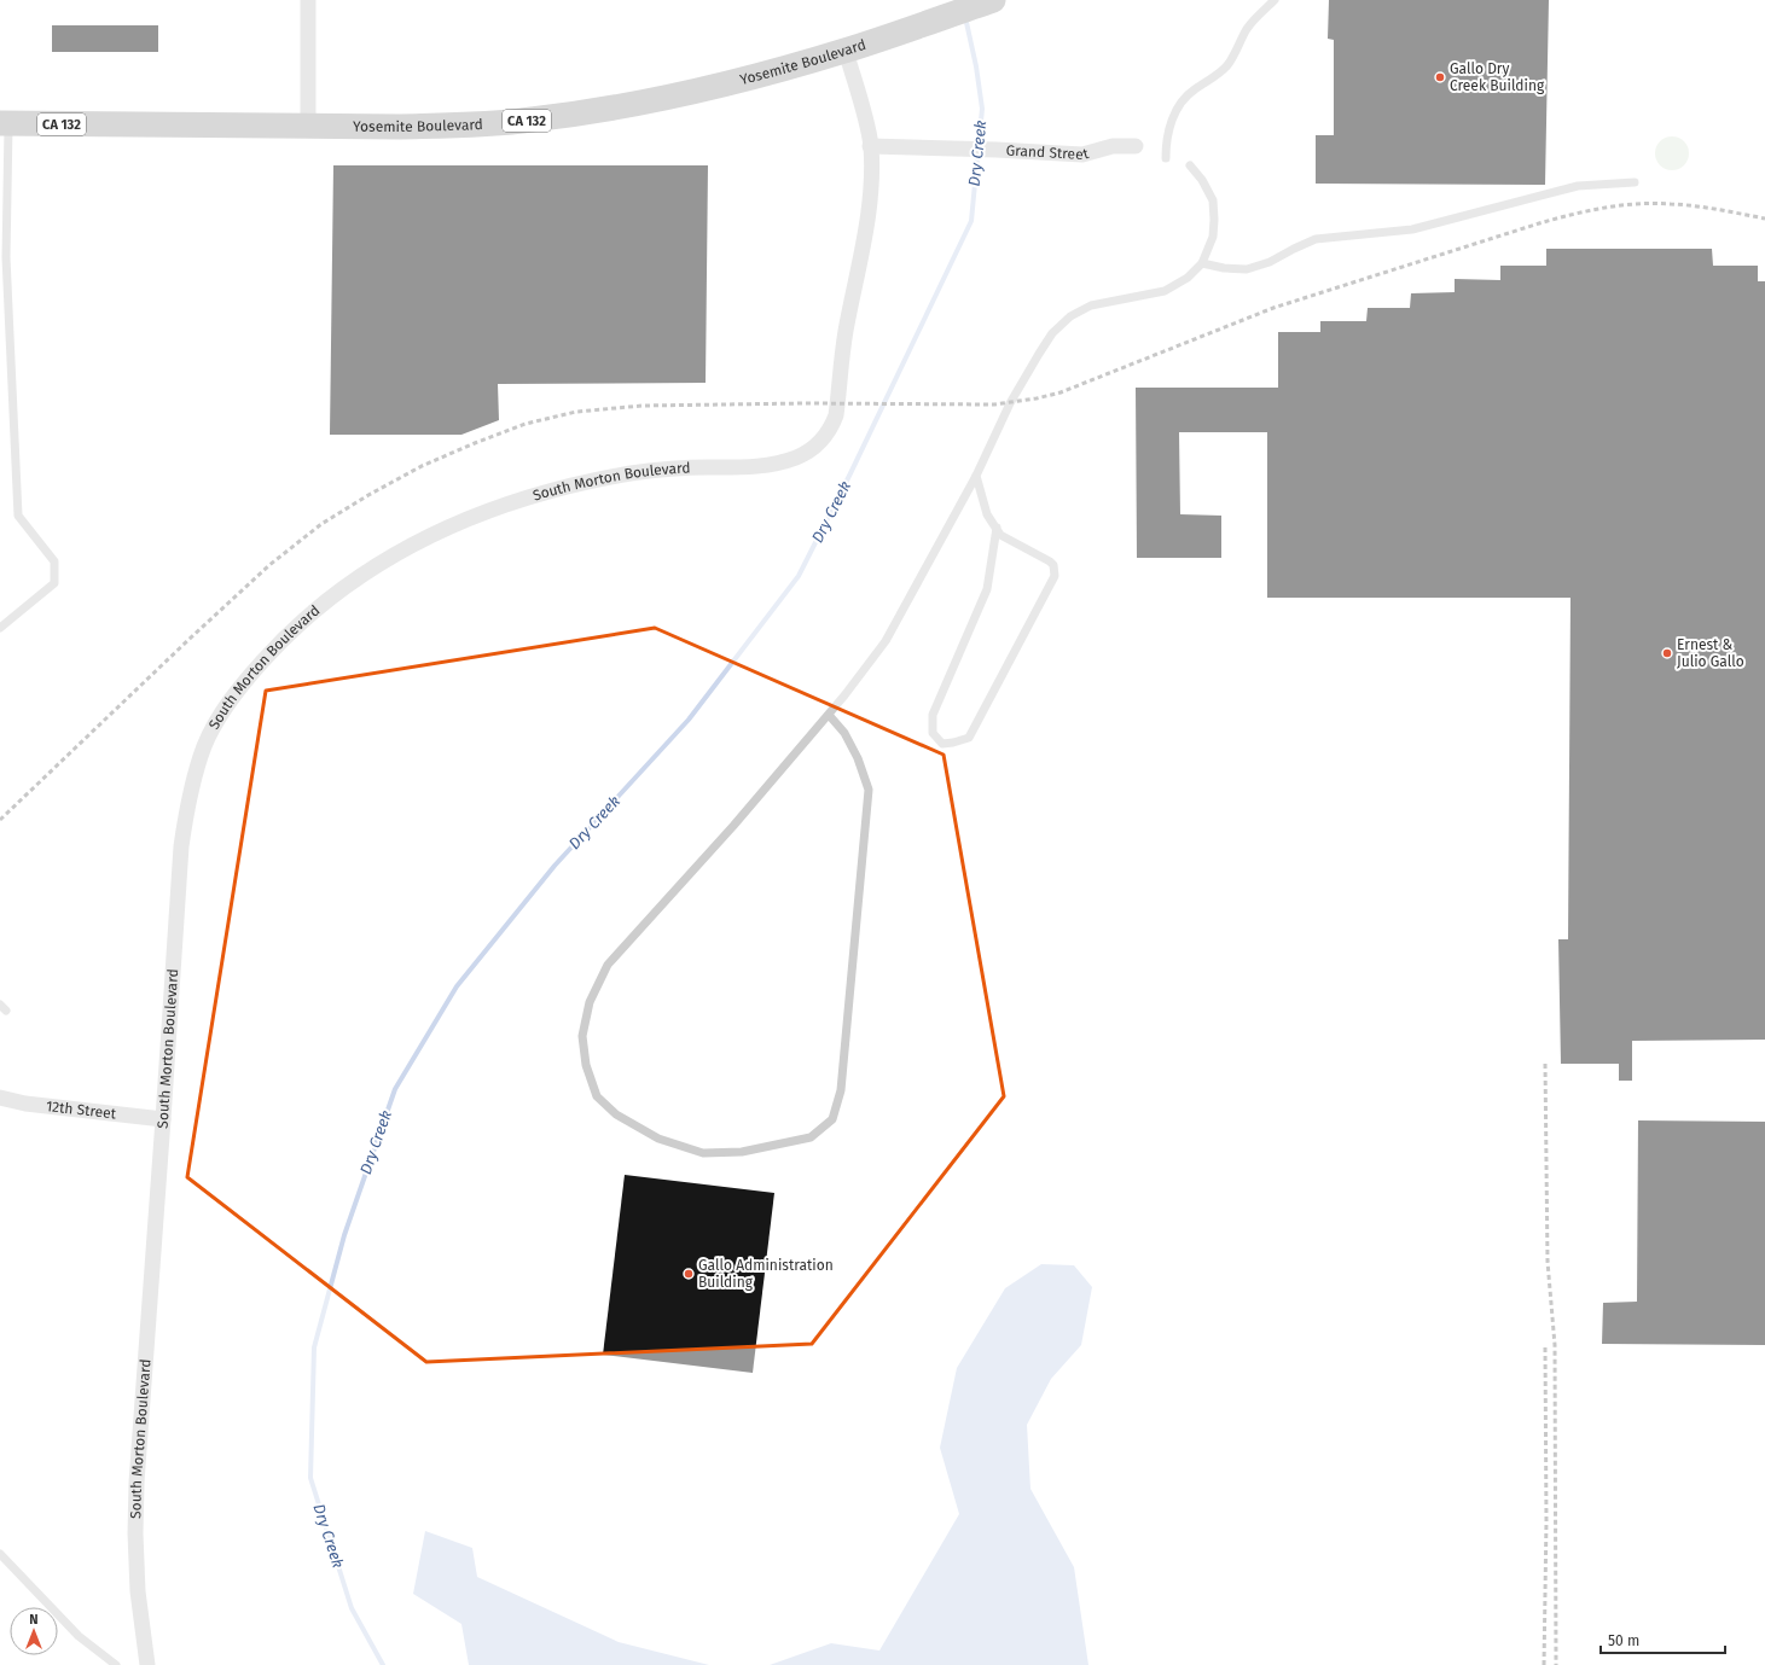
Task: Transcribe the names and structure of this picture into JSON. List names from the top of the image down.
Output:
{
  "streets": {
    "main road": ["Yosemite Boulevard", "CA 132"],
    "street": ["Grand Street", "South Morton Boulevard", "12th Street"]
  },
  "crossings": [
    ["Yosemite Boulevard", "South Morton Boulevard"],
    ["Grand Street", "South Morton Boulevard"],
    ["South Morton Boulevard", "12th Street"]
  ],
  "water": ["Dry Creek"],
  "places": ["Gallo Dry Creek Building", "Ernest & Julio Gallo", "Gallo Administration Building"],
  "scale_bar": "50 m",
  "north": "top"
}
